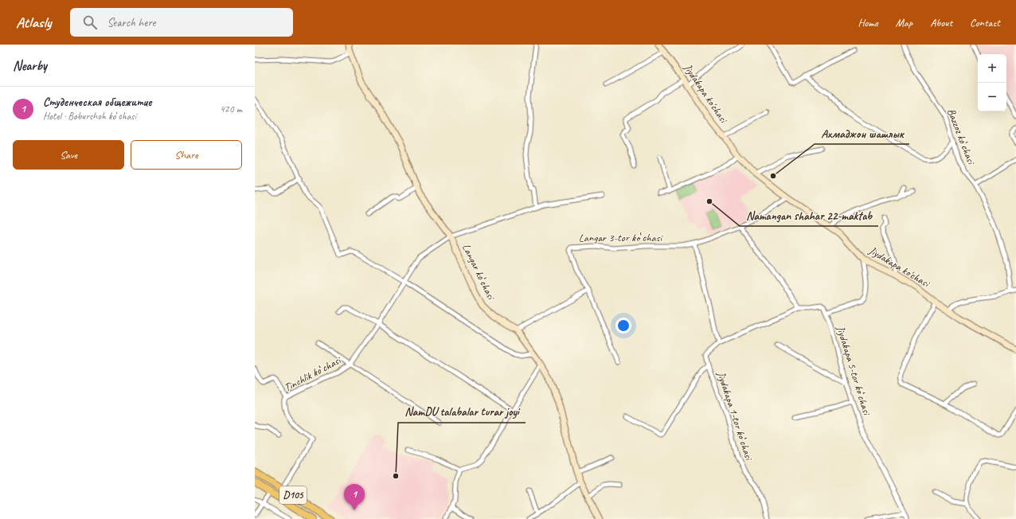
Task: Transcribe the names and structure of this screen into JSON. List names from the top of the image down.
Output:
{
  "streets": {
    "main road": ["D105"],
    "street": [
      "Jiydakapa ko'chasi",
      "Bazzoz koʻchasi",
      "Langar 3-tor koʻchasi",
      "Langar koʻchasi",
      "Jiydakapa 5-tor koʻchasi",
      "Tinchlik koʻchasi",
      "Jiydakapa 1-tor koʻchasi"
    ]
  },
  "crossings": [
    ["Jiydakapa ko'chasi", "Langar 3-tor koʻchasi"],
    ["Jiydakapa ko'chasi", "Jiydakapa 5-tor koʻchasi"],
    ["Langar koʻchasi", "Tinchlik koʻchasi"],
    ["Jiydakapa 5-tor koʻchasi", "Jiydakapa 1-tor koʻchasi"],
    ["Tinchlik koʻchasi", "D105"]
  ],
  "places": ["Ахмаджон шашлык", "Namangan shahar 22-maktab", "NamDU talabalar turar joyi"],
  "page": {
    "header": "Atlasly",
    "search": "Search here",
    "nav": [
      "Home",
      "Map",
      "About",
      "Contact"
    ],
    "heading": "Nearby",
    "map_buttons": ["+", "−"],
    "list": [
      {
        "mark": "1",
        "name": "Студенческая общежитие",
        "note": "Hotel · Boburshoh koʻchasi",
        "value": "420 m"
      }
    ],
    "buttons": ["Save", "Share"],
    "pins": "1"
  }
}
